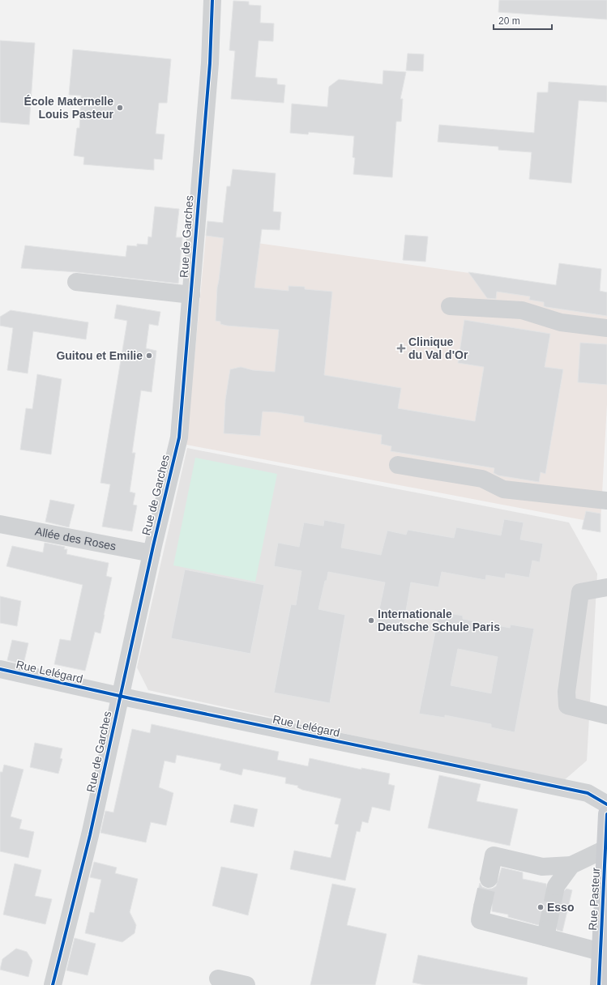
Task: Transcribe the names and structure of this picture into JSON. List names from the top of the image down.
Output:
{
  "streets": {
    "main road": ["Rue Pasteur"],
    "street": ["Rue de Garches", "Allée des Roses", "Rue Lelégard"]
  },
  "crossings": [
    ["Rue de Garches", "Allée des Roses"],
    ["Rue de Garches", "Rue Lelégard"]
  ],
  "places": {
    "other": [
      "École Maternelle Louis Pasteur",
      "Guitou et Emilie",
      "Internationale Deutsche Schule Paris",
      "Esso"
    ],
    "health": ["Clinique du Val d'Or"]
  },
  "scale_bar": "20 m"
}
